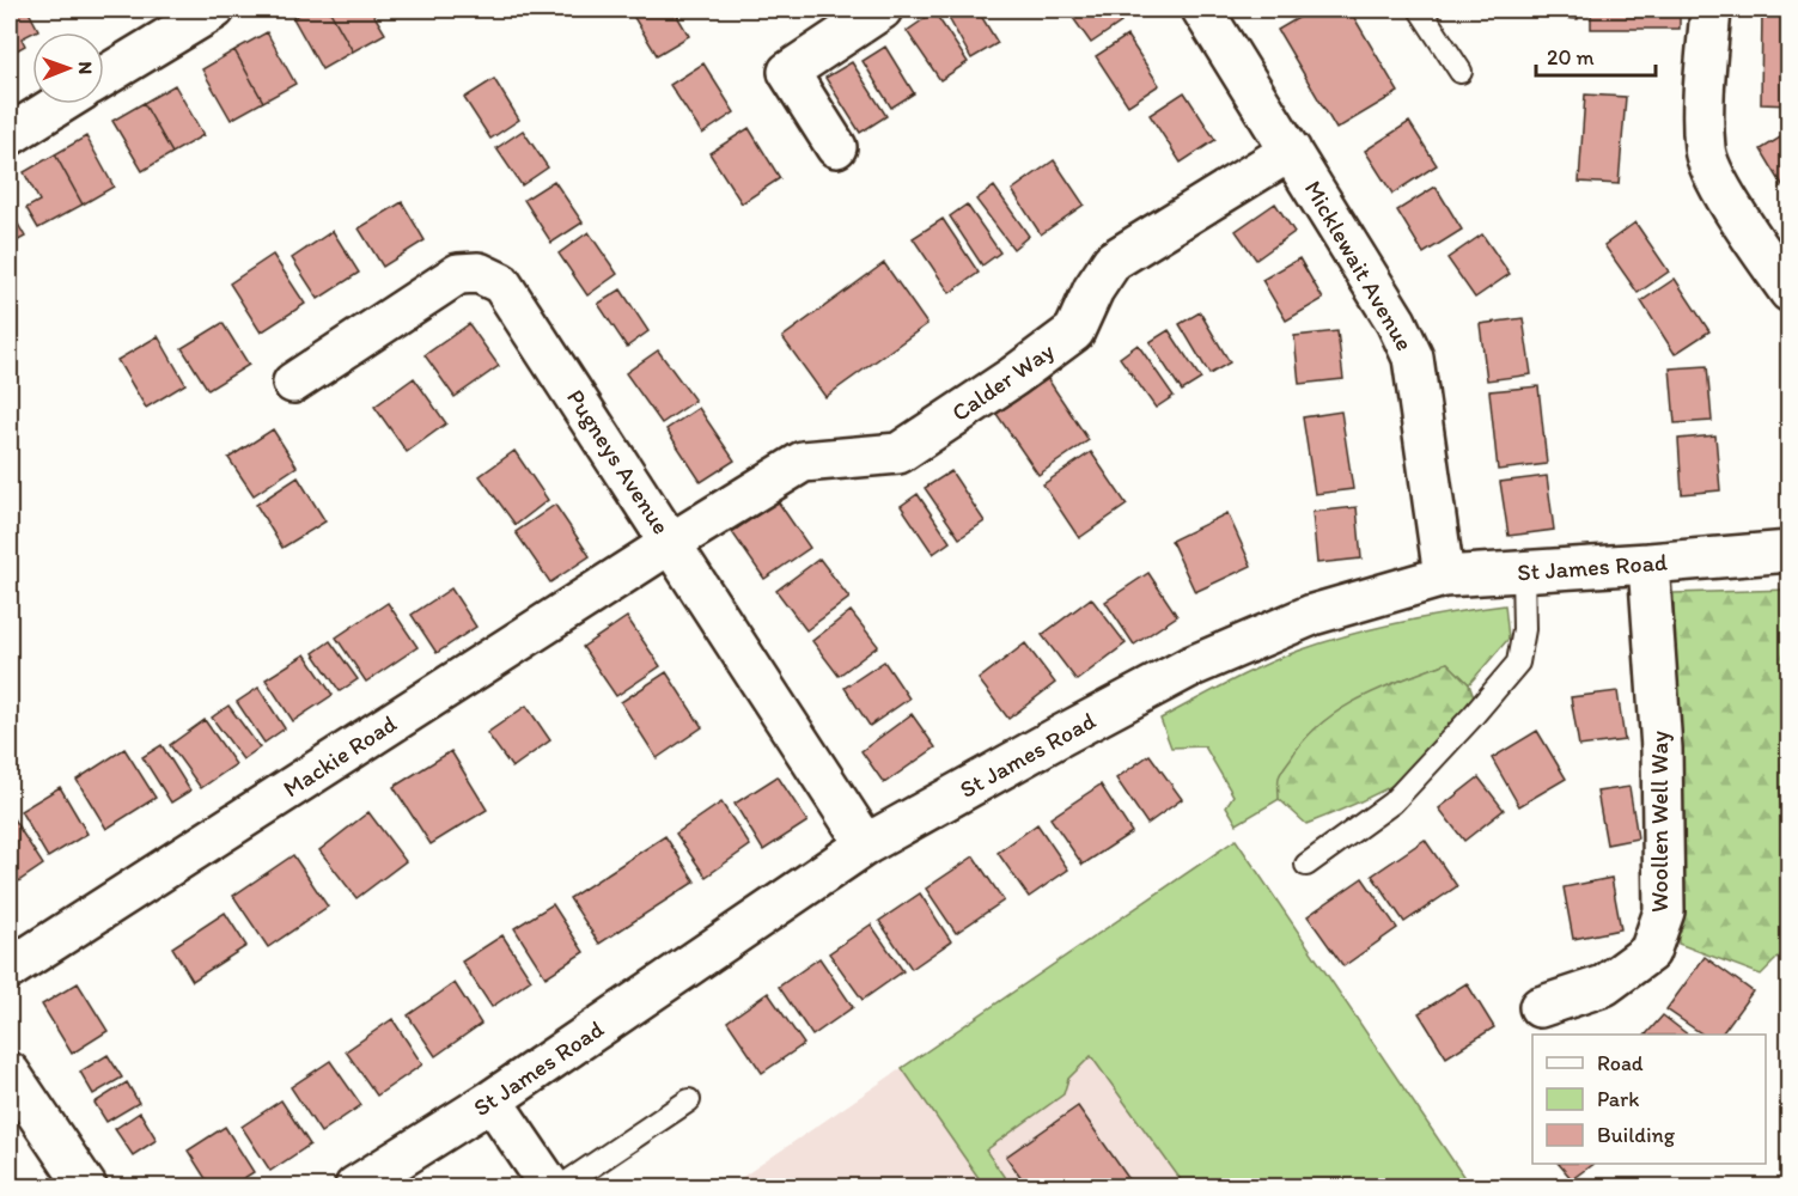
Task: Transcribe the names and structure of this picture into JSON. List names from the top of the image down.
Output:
{
  "streets": {
    "street": [
      "Micklewait Avenue",
      "Calder Way",
      "Pugneys Avenue",
      "St James Road",
      "Mackie Road",
      "Woollen Well Way"
    ]
  },
  "crossings": [
    ["Micklewait Avenue", "Calder Way"],
    ["Micklewait Avenue", "St James Road"],
    ["Calder Way", "Pugneys Avenue"],
    ["Calder Way", "Mackie Road"],
    ["Pugneys Avenue", "St James Road"],
    ["Pugneys Avenue", "Mackie Road"],
    ["St James Road", "Woollen Well Way"]
  ],
  "legend": ["Road", "Park", "Building"],
  "scale_bar": "20 m",
  "north": "right"
}
